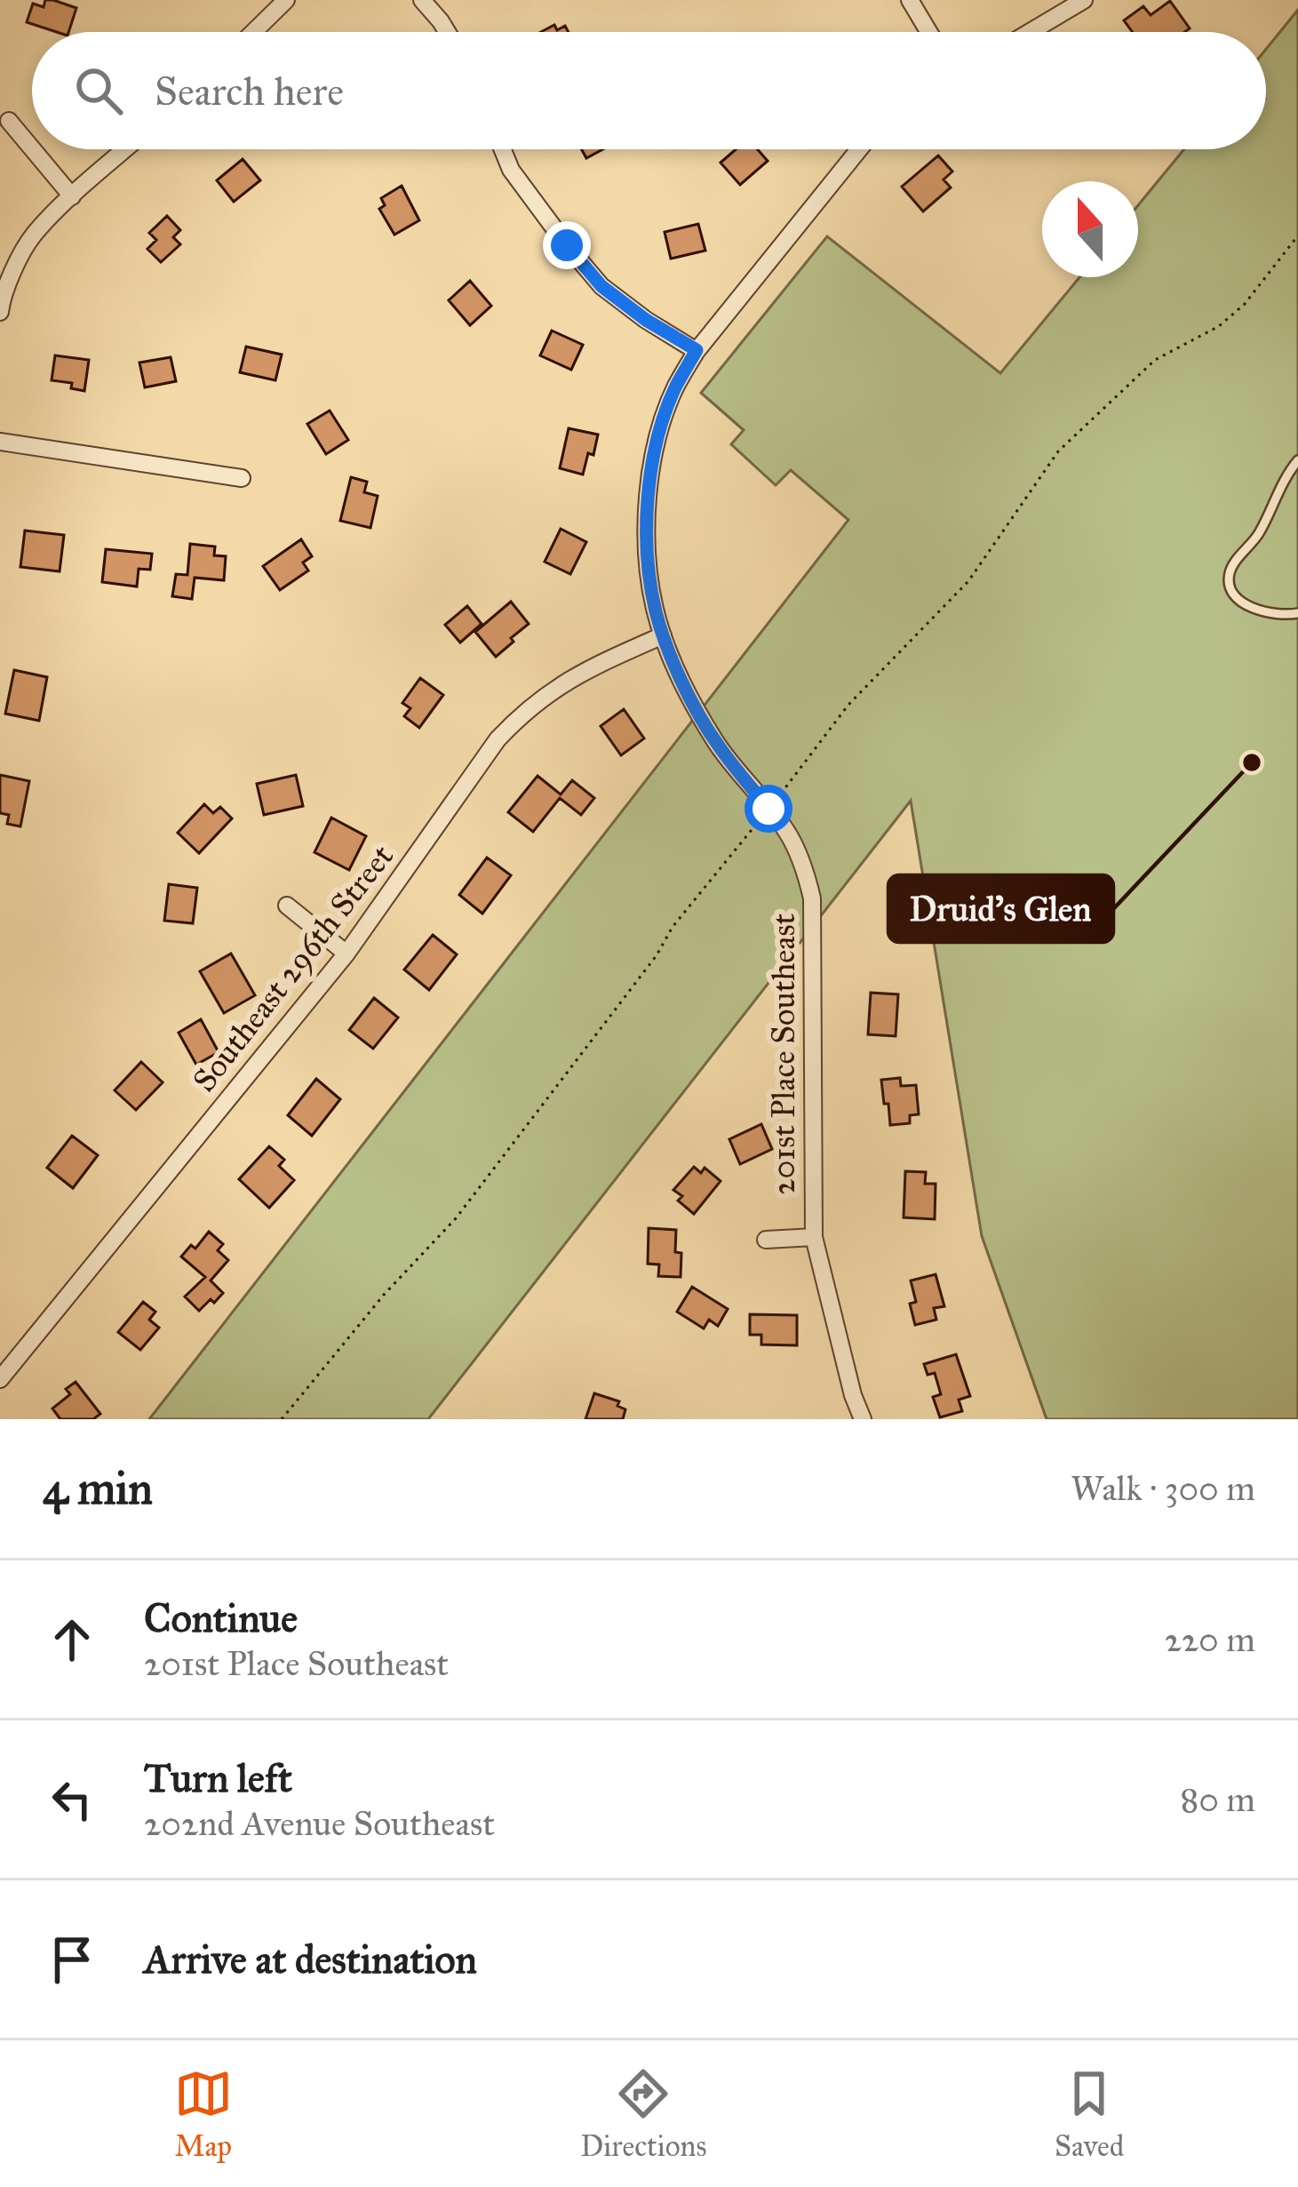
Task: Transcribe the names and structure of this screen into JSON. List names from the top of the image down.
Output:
{
  "streets": {
    "street": ["Southeast 296th Street", "201st Place Southeast"]
  },
  "crossings": [
    ["Southeast 296th Street", "201st Place Southeast"]
  ],
  "places": ["Druid's Glen"],
  "north": "top",
  "page": {
    "search": "Search here",
    "heading": ["4 min", "Walk · 300 m"],
    "list": [
      ["Continue", "201st Place Southeast", "220 m"],
      ["Turn left", "202nd Avenue Southeast", "80 m"],
      "Arrive at destination"
    ],
    "nav": ["Map", "Directions", "Saved"]
  }
}
